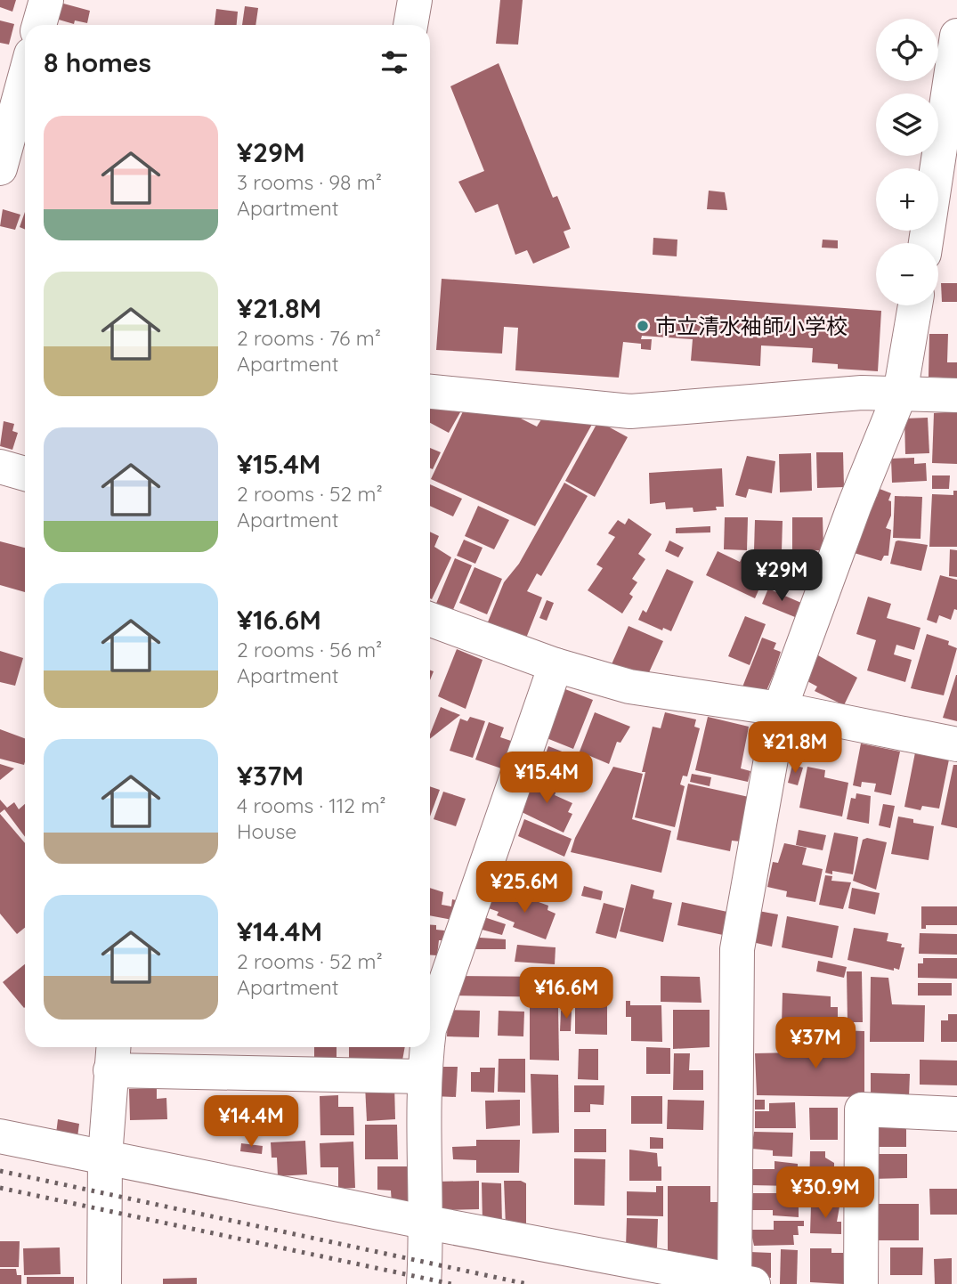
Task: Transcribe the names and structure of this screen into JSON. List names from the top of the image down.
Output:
{
  "places": ["市立清水袖師小学校"],
  "page": {
    "map_buttons": ["+", "−"],
    "heading": "8 homes",
    "list": [
      {
        "name": "¥29M",
        "note": "3 rooms · 98 m² · Apartment"
      },
      {
        "name": "¥21.8M",
        "note": "2 rooms · 76 m² · Apartment"
      },
      {
        "name": "¥15.4M",
        "note": "2 rooms · 52 m² · Apartment"
      },
      {
        "name": "¥16.6M",
        "note": "2 rooms · 56 m² · Apartment"
      },
      {
        "name": "¥37M",
        "note": "4 rooms · 112 m² · House"
      },
      {
        "name": "¥14.4M",
        "note": "2 rooms · 52 m² · Apartment"
      }
    ],
    "price": [
      "¥29M",
      "¥21.8M",
      "¥15.4M",
      "¥25.6M",
      "¥16.6M",
      "¥37M",
      "¥14.4M",
      "¥30.9M"
    ]
  }
}
